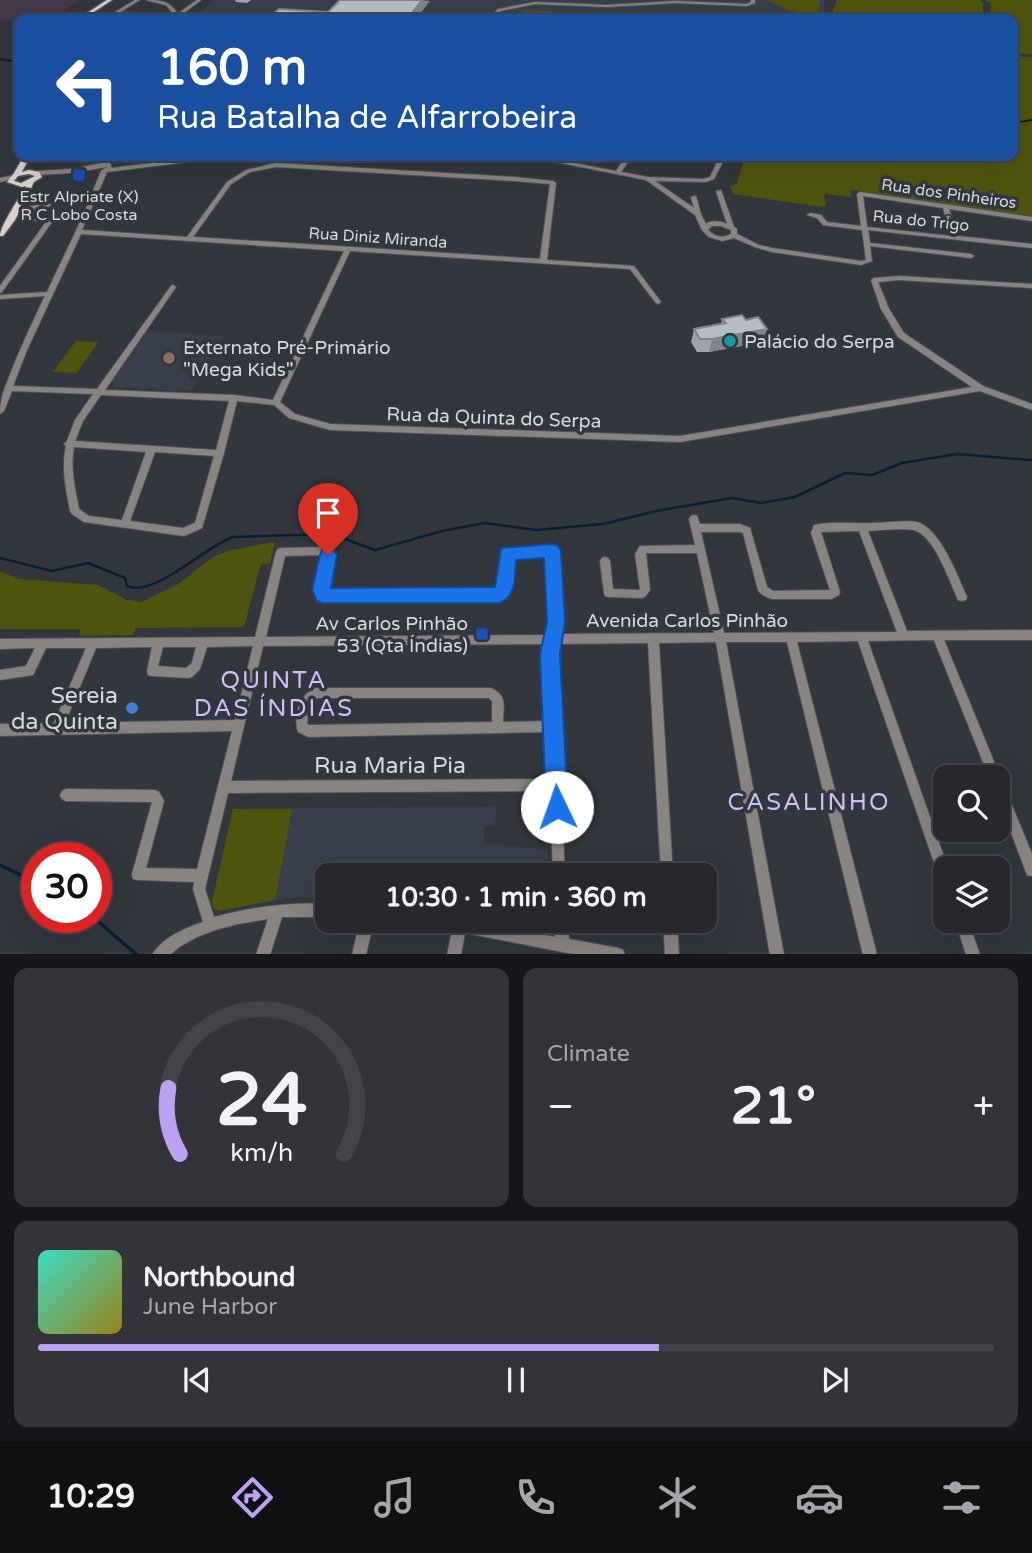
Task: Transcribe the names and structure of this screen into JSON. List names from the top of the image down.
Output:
{
  "streets": {
    "street": [
      "Rua dos Pinheiros",
      "Rua do Trigo",
      "Rua Diniz Miranda",
      "Rua da Quinta do Serpa",
      "Avenida Carlos Pinhão",
      "Rua Maria Pia"
    ]
  },
  "crossings": [
    ["Rua dos Pinheiros", "Rua do Trigo"]
  ],
  "districts": ["QUINTA DAS ÍNDIAS", "CASALINHO"],
  "places": {
    "transit": ["Estr Alpriate (X) R C Lobo Costa", "Av Carlos Pinhão 53 (Qta Índias)"],
    "other": ["Palácio do Serpa", "Externato Pré-Primário \"Mega Kids\"", "Sereia da Quinta"]
  },
  "page": {
    "turn": ["160 m", "Rua Batalha de Alfarrobeira"],
    "limit": "30",
    "trip": "10:30 · 1 min · 360 m",
    "tile": "Climate",
    "heat": ["−", "21°", "+"],
    "song": ["Northbound", "June Harbor"],
    "tabs": "10:29",
    "gauge": ["24", "km/h"]
  }
}
